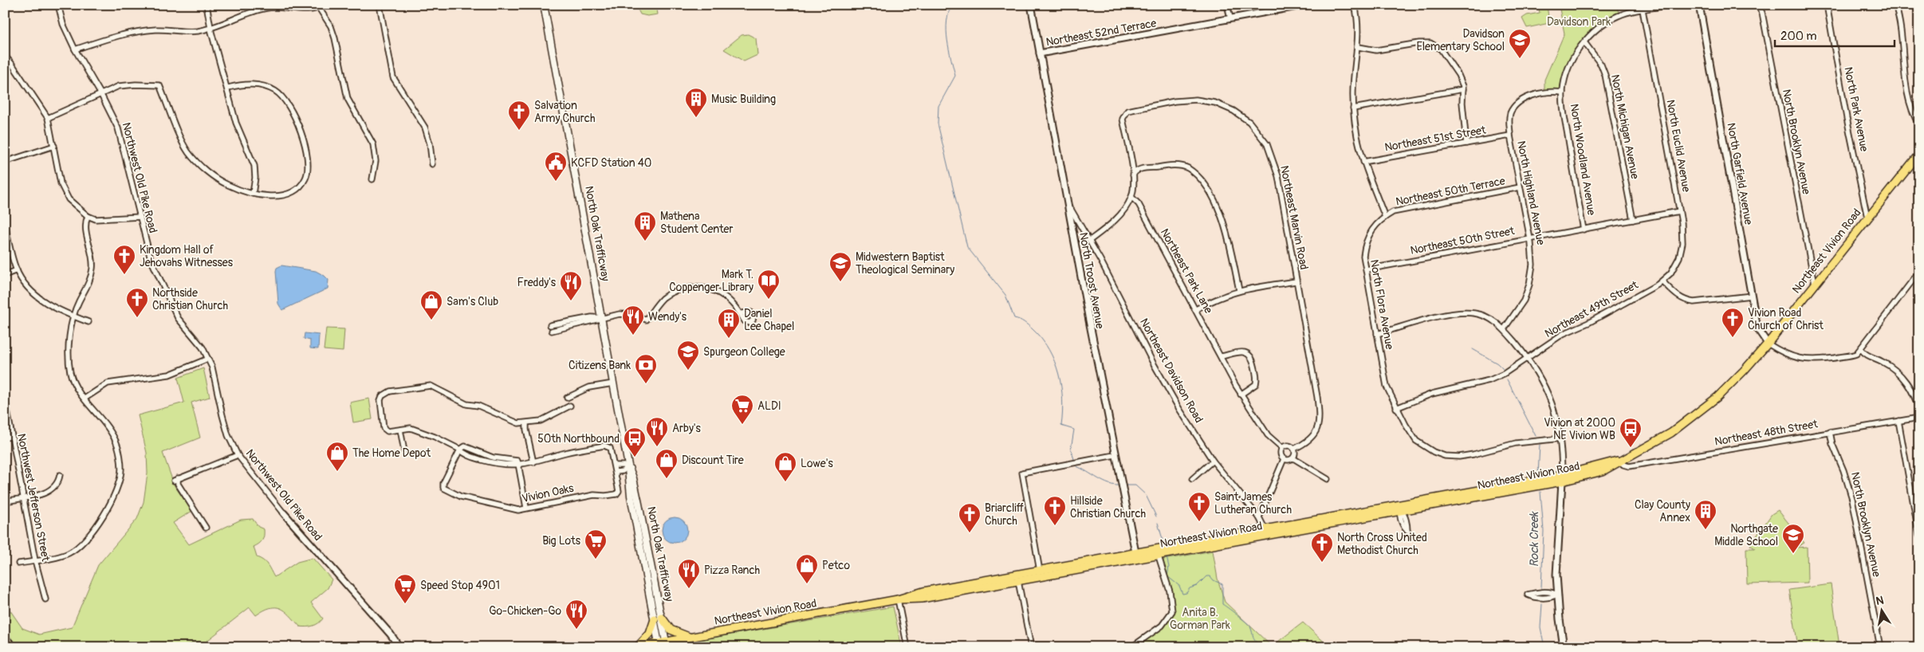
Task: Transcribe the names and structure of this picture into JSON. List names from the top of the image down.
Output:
{
  "streets": {
    "main road": ["North Oak Trafficway", "Northeast Vivion Road"],
    "street": [
      "Northeast 52nd Terrace",
      "North Park Avenue",
      "North Michigan Avenue",
      "Northeast 51st Street",
      "North Brooklyn Avenue",
      "North Euclid Avenue",
      "North Woodland Avenue",
      "North Garfield Avenue",
      "Northwest Old Pike Road",
      "Northeast 50th Terrace",
      "North Highland Avenue",
      "Northeast Marvin Road",
      "Northeast 50th Street",
      "Northeast Park Lane",
      "North Troost Avenue",
      "North Flora Avenue",
      "Northeast 49th Street",
      "Northeast Davidson Road",
      "Northeast 48th Street",
      "Vivion Oaks",
      "Northwest Jefferson Street"
    ]
  },
  "crossings": [
    ["Northeast 52nd Terrace", "North Troost Avenue"],
    ["North Park Avenue", "Northeast Vivion Road"],
    ["North Michigan Avenue", "North Woodland Avenue"],
    ["North Michigan Avenue", "Northeast 50th Street"],
    ["Northeast 51st Street", "North Highland Avenue"],
    ["North Brooklyn Avenue", "Northeast Vivion Road"],
    ["North Brooklyn Avenue", "Northeast 48th Street"],
    ["North Euclid Avenue", "North Woodland Avenue"],
    ["North Euclid Avenue", "Northeast 50th Street"],
    ["North Euclid Avenue", "Northeast 49th Street"],
    ["North Woodland Avenue", "North Highland Avenue"],
    ["North Woodland Avenue", "Northeast 50th Street"],
    ["North Garfield Avenue", "Northeast Vivion Road"],
    ["Northeast 50th Terrace", "North Highland Avenue"],
    ["Northeast 50th Terrace", "North Flora Avenue"],
    ["North Highland Avenue", "Northeast 50th Street"],
    ["Northeast Marvin Road", "Northeast Park Lane"],
    ["North Oak Trafficway", "Northeast Vivion Road"],
    ["Northeast 50th Street", "North Flora Avenue"],
    ["Northeast Vivion Road", "North Troost Avenue"],
    ["Northeast Vivion Road", "Northeast Davidson Road"],
    ["Northeast Vivion Road", "Northeast 48th Street"],
    ["North Troost Avenue", "Northeast Davidson Road"],
    ["North Flora Avenue", "Northeast 49th Street"]
  ],
  "water": ["Rock Creek"],
  "parks": ["Davidson Park", "Anita B. Gorman Park"],
  "places": {
    "school or university": [
      "Davidson Elementary School",
      "Midwestern Baptist Theological Seminary",
      "Spurgeon College",
      "Northgate Middle School"
    ],
    "building": [
      "Music Building",
      "Mathena Student Center",
      "Daniel Lee Chapel",
      "Clay County Annex"
    ],
    "church": [
      "Salvation Army Church",
      "Kingdom Hall of Jehovahs Witnesses",
      "Northside Christian Church",
      "Vivion Road Church of Christ",
      "Saint James Lutheran Church",
      "Hillside Christian Church",
      "Briarcliff Church",
      "North Cross United Methodist Church"
    ],
    "public building": ["KCFD Station 40"],
    "library": ["Mark T. Coppenger Library"],
    "restaurant": [
      "Freddy's",
      "Wendy's",
      "Arby's",
      "Pizza Ranch",
      "Go-Chicken-Go"
    ],
    "shop": [
      "Sam's Club",
      "The Home Depot",
      "Discount Tire",
      "Lowe's",
      "Petco"
    ],
    "bank": ["Citizens Bank"],
    "supermarket": ["ALDI", "Big Lots", "Speed Stop 4901"],
    "bus stop": ["Vivion at 2000 NE Vivion WB", "50th Northbound"]
  },
  "scale_bar": "200 m",
  "north": "top"
}
